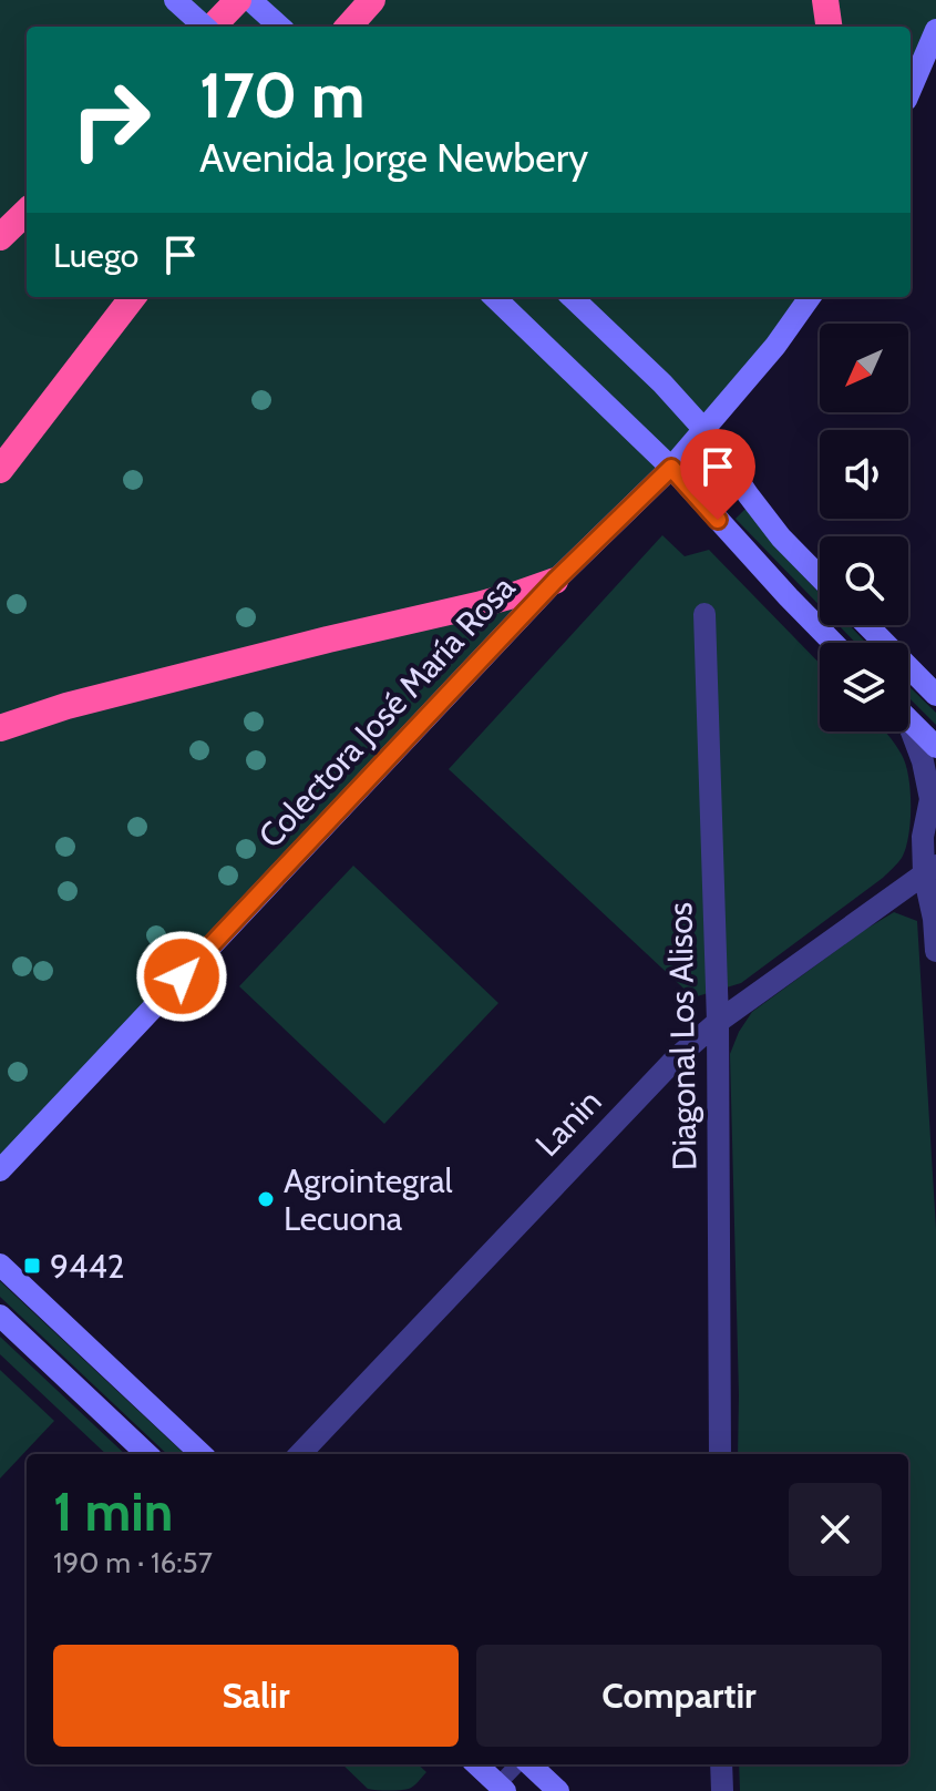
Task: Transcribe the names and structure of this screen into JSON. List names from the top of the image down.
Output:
{
  "streets": {
    "main road": ["Colectora José María Rosa"],
    "street": ["Diagonal Los Alisos", "Lanin"]
  },
  "crossings": [
    ["Diagonal Los Alisos", "Lanin"]
  ],
  "places": {
    "other": ["Agrointegral Lecuona"],
    "transit": ["9442"]
  },
  "north": "bottom left",
  "page": {
    "turn": ["170 m", "Avenida Jorge Newbery"],
    "then": "Luego",
    "heading": ["1 min", "190 m · 16:57"],
    "buttons": ["Salir", "Compartir"]
  }
}
